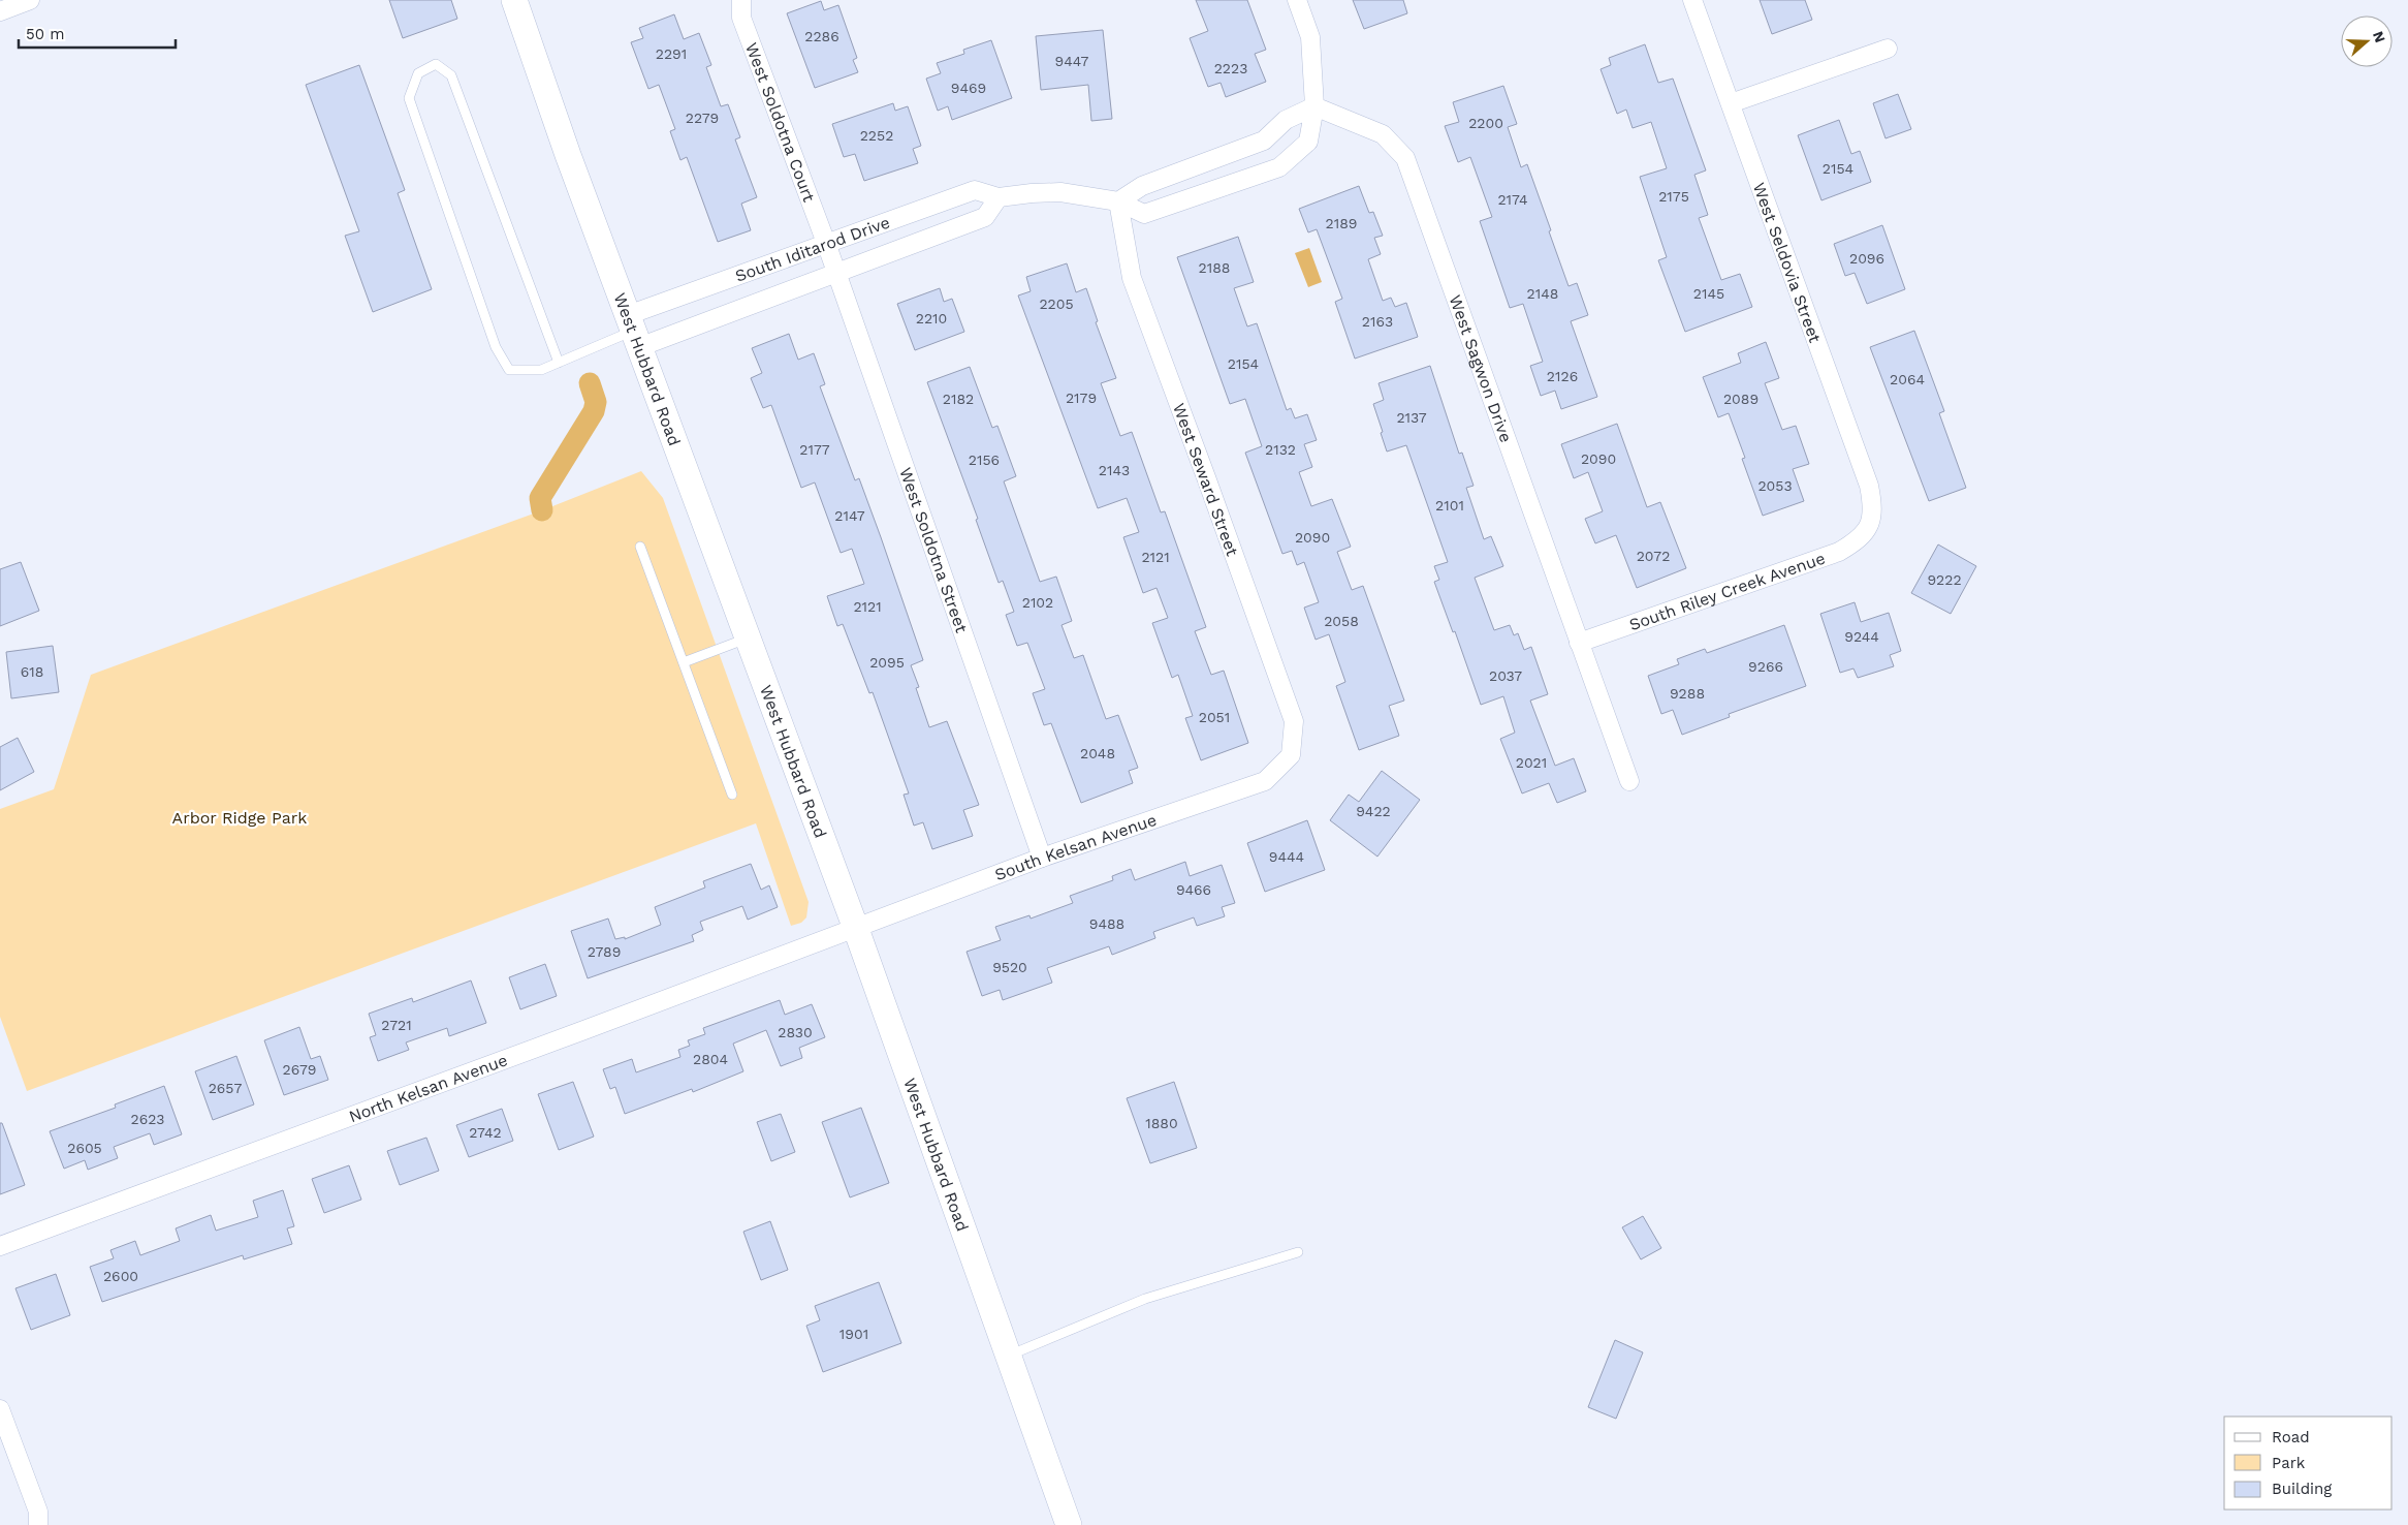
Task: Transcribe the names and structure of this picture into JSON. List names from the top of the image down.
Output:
{
  "streets": {
    "street": [
      "West Soldotna Court",
      "South Iditarod Drive",
      "West Seldovia Street",
      "West Sagwon Drive",
      "West Hubbard Road",
      "West Seward Street",
      "West Soldotna Street",
      "South Riley Creek Avenue",
      "South Kelsan Avenue",
      "North Kelsan Avenue"
    ]
  },
  "crossings": [
    ["West Soldotna Court", "South Iditarod Drive"],
    ["West Soldotna Court", "West Soldotna Street"],
    ["South Iditarod Drive", "West Sagwon Drive"],
    ["South Iditarod Drive", "West Hubbard Road"],
    ["South Iditarod Drive", "West Seward Street"],
    ["South Iditarod Drive", "West Soldotna Street"],
    ["West Seldovia Street", "South Riley Creek Avenue"],
    ["West Sagwon Drive", "South Riley Creek Avenue"],
    ["West Hubbard Road", "South Kelsan Avenue"],
    ["West Hubbard Road", "North Kelsan Avenue"],
    ["West Seward Street", "South Kelsan Avenue"],
    ["West Soldotna Street", "South Kelsan Avenue"],
    ["South Kelsan Avenue", "North Kelsan Avenue"]
  ],
  "parks": ["Arbor Ridge Park"],
  "house_numbers": [
    "2286",
    "2291",
    "9447",
    "2223",
    "9469",
    "2279",
    "2200",
    "2252",
    "2154",
    "2175",
    "2174",
    "2189",
    "2096",
    "2188",
    "2148",
    "2145",
    "2205",
    "2210",
    "2163",
    "2154",
    "2126",
    "2064",
    "2179",
    "2182",
    "2089",
    "2137",
    "2177",
    "2132",
    "2090",
    "2156",
    "2143",
    "2053",
    "2101",
    "2147",
    "2090",
    "2072",
    "2121",
    "9222",
    "2102",
    "2121",
    "2058",
    "9244",
    "2095",
    "9266",
    "618",
    "2037",
    "9288",
    "2051",
    "2048",
    "2021",
    "9422",
    "9444",
    "9466",
    "9488",
    "2789",
    "9520",
    "2721",
    "2830",
    "2804",
    "2679",
    "2657",
    "2623",
    "1880",
    "2742",
    "2605",
    "2600",
    "1901"
  ],
  "legend": ["Road", "Park", "Building"],
  "scale_bar": "50 m",
  "north": "right"
}
